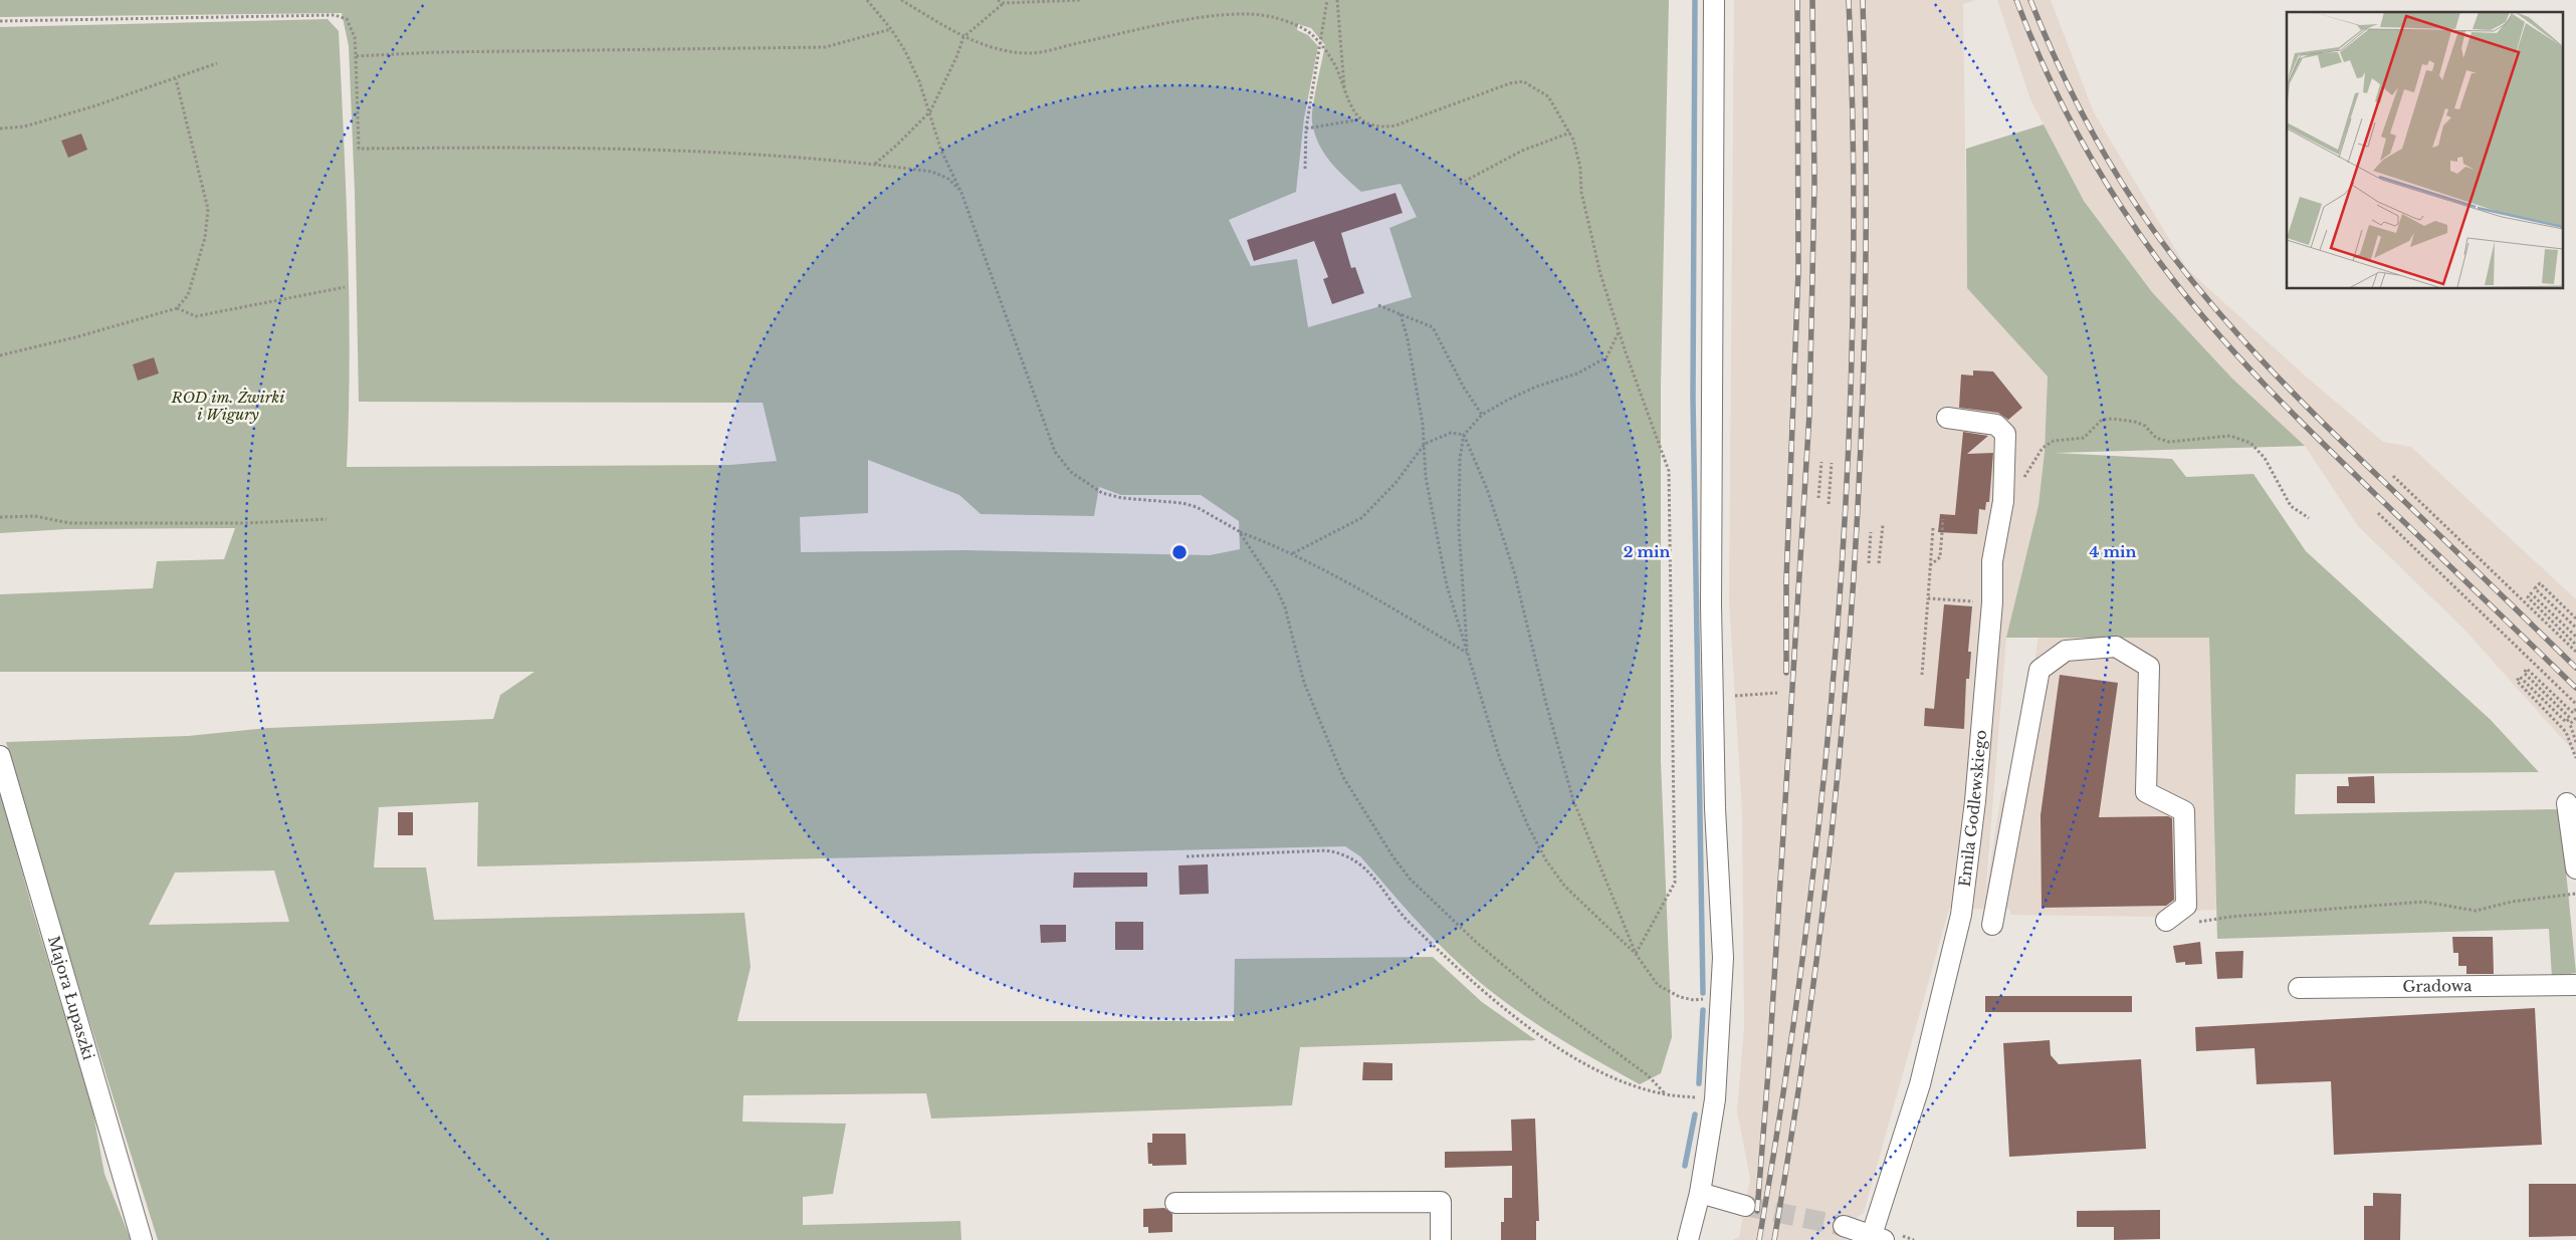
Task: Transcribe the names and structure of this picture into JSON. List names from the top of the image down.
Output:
{
  "streets": {
    "street": ["Emila Godlewskiego", "Gradowa", "Majora Łupaszki"]
  },
  "parks": ["ROD im. Żwirki i Wigury"],
  "rings": ["2 min", "4 min"]
}
